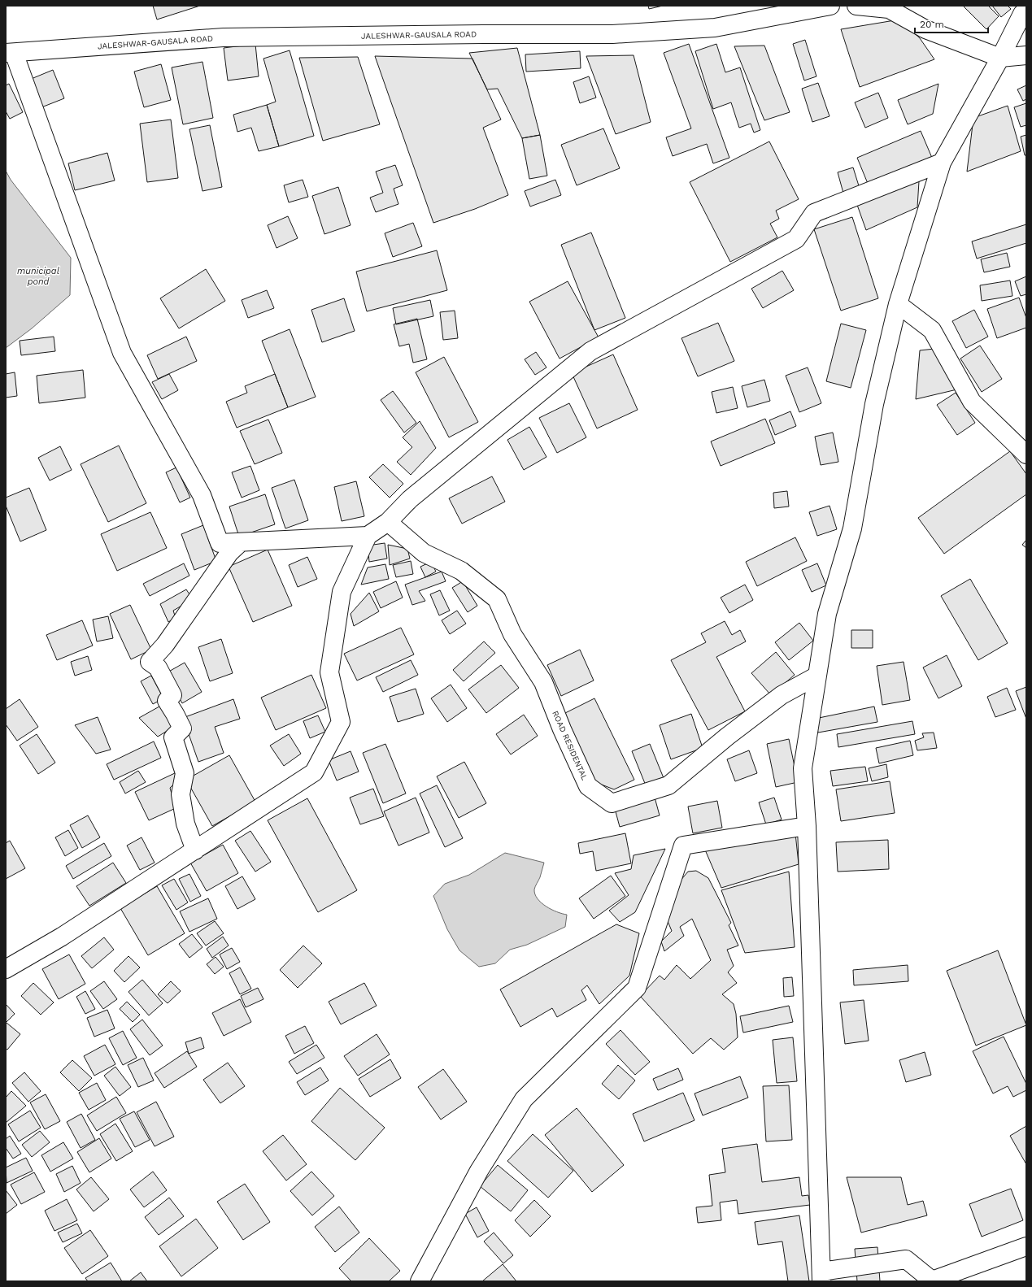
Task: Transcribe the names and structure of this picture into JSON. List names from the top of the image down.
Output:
{
  "streets": {
    "street": ["JALESHWAR-GAUSALA ROAD", "ROAD RESIDENTAL"]
  },
  "water": ["municipal pond"],
  "scale_bar": "20 m"
}
